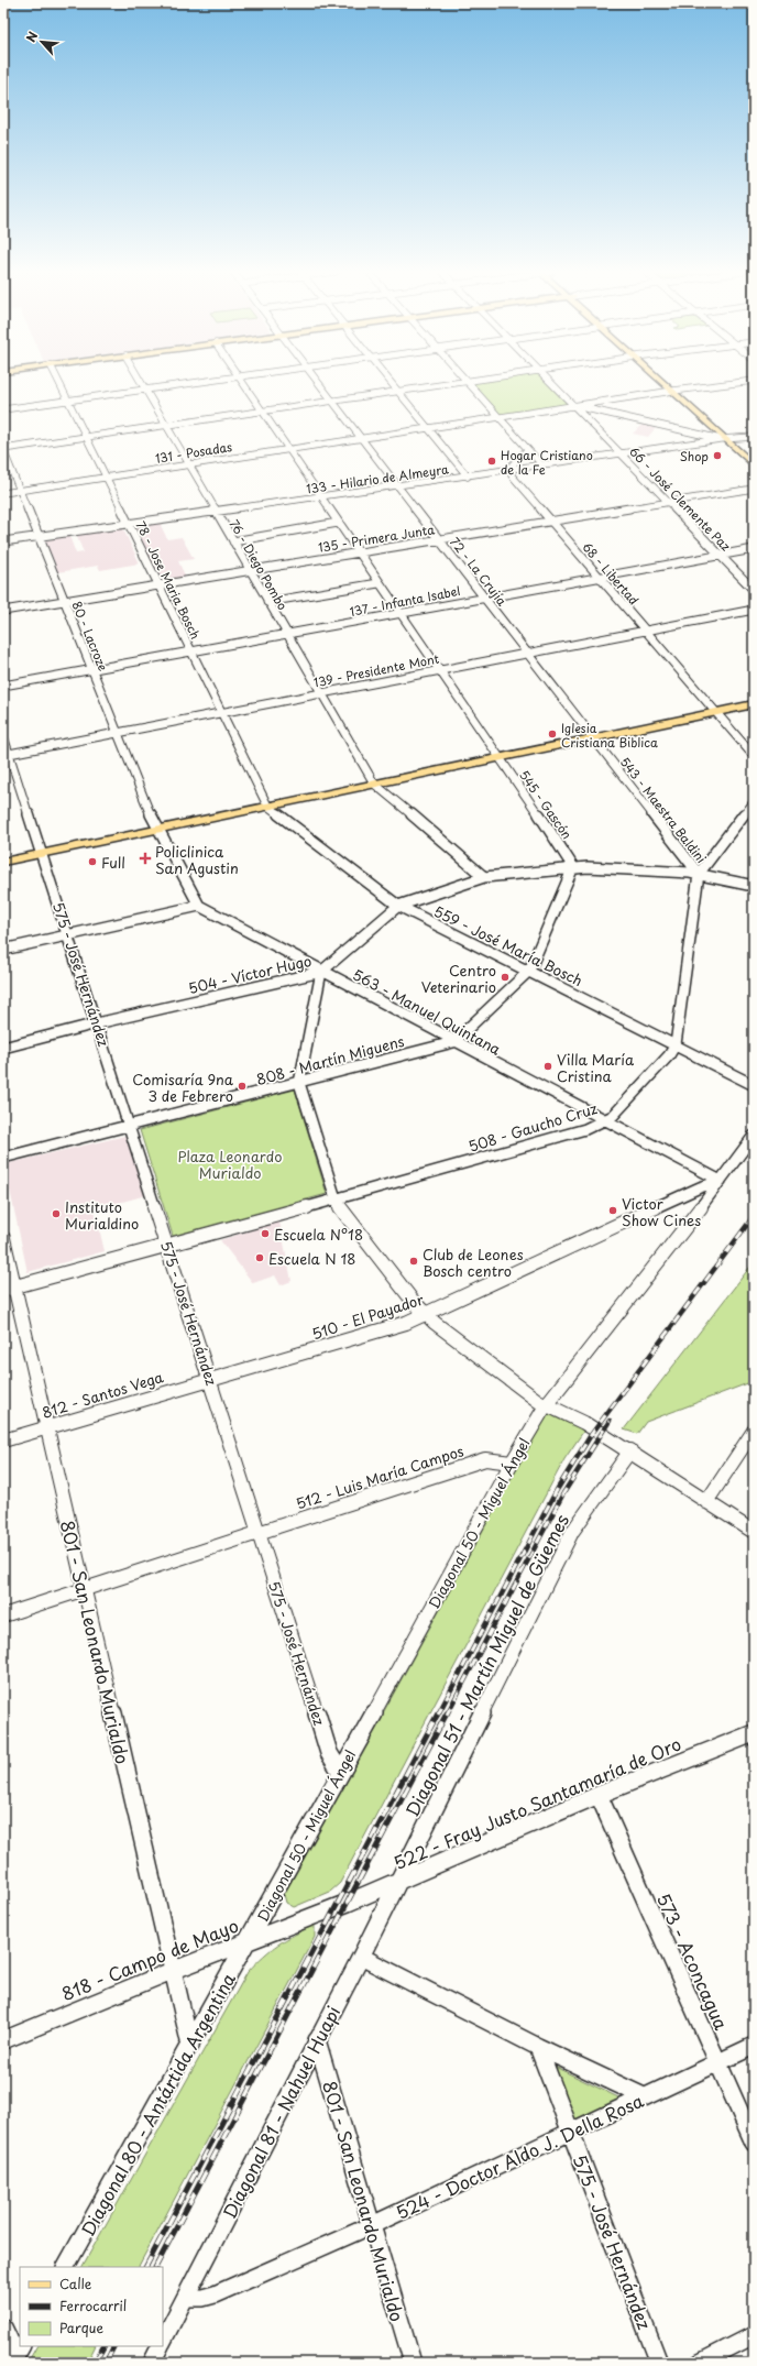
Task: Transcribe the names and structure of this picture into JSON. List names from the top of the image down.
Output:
{
  "streets": {
    "street": [
      "131 - Posadas",
      "133 - Hilario de Almeyra",
      "66 - José Clemente Paz",
      "135 - Primera Junta",
      "76 - Diego Pombo",
      "72 - La Crujía",
      "68 - Libertad",
      "78 - Jose Maria Bosch",
      "137 - Infanta Isabel",
      "80 - Lacroze",
      "139 - Presidente Mont",
      "545 - Gascón",
      "543 - Maestra Baldini",
      "559 - José María Bosch",
      "575 - José Hernández",
      "504 - Víctor Hugo",
      "563 - Manuel Quintana",
      "808 - Martín Miguens",
      "508 - Gaucho Cruz",
      "510 - El Payador",
      "812 - Santos Vega",
      "512 - Luis María Campos",
      "Diagonal 50 - Miguel Ángel",
      "801 - San Leonardo Murialdo",
      "Diagonal 51 - Martín Miguel de Güemes",
      "522 - Fray Justo Santamaría de Oro",
      "818 - Campo de Mayo",
      "573 - Aconcagua",
      "Diagonal 80 - Antártida Argentina",
      "Diagonal 81 - Nahuel Huapi",
      "524 - Doctor Aldo J. Della Rosa"
    ]
  },
  "crossings": [
    ["131 - Posadas", "66 - José Clemente Paz"],
    ["131 - Posadas", "76 - Diego Pombo"],
    ["131 - Posadas", "72 - La Crujía"],
    ["131 - Posadas", "78 - Jose Maria Bosch"],
    ["131 - Posadas", "80 - Lacroze"],
    ["131 - Posadas", "545 - Gascón"],
    ["133 - Hilario de Almeyra", "66 - José Clemente Paz"],
    ["133 - Hilario de Almeyra", "76 - Diego Pombo"],
    ["133 - Hilario de Almeyra", "72 - La Crujía"],
    ["133 - Hilario de Almeyra", "68 - Libertad"],
    ["133 - Hilario de Almeyra", "78 - Jose Maria Bosch"],
    ["133 - Hilario de Almeyra", "80 - Lacroze"],
    ["133 - Hilario de Almeyra", "545 - Gascón"],
    ["66 - José Clemente Paz", "135 - Primera Junta"],
    ["66 - José Clemente Paz", "137 - Infanta Isabel"],
    ["135 - Primera Junta", "76 - Diego Pombo"],
    ["135 - Primera Junta", "72 - La Crujía"],
    ["135 - Primera Junta", "68 - Libertad"],
    ["135 - Primera Junta", "78 - Jose Maria Bosch"],
    ["135 - Primera Junta", "80 - Lacroze"],
    ["135 - Primera Junta", "545 - Gascón"],
    ["76 - Diego Pombo", "137 - Infanta Isabel"],
    ["76 - Diego Pombo", "139 - Presidente Mont"],
    ["72 - La Crujía", "137 - Infanta Isabel"],
    ["72 - La Crujía", "139 - Presidente Mont"],
    ["72 - La Crujía", "543 - Maestra Baldini"],
    ["68 - Libertad", "137 - Infanta Isabel"],
    ["68 - Libertad", "139 - Presidente Mont"],
    ["78 - Jose Maria Bosch", "137 - Infanta Isabel"],
    ["78 - Jose Maria Bosch", "139 - Presidente Mont"],
    ["78 - Jose Maria Bosch", "559 - José María Bosch"],
    ["137 - Infanta Isabel", "80 - Lacroze"],
    ["137 - Infanta Isabel", "545 - Gascón"],
    ["80 - Lacroze", "139 - Presidente Mont"],
    ["139 - Presidente Mont", "545 - Gascón"],
    ["139 - Presidente Mont", "575 - José Hernández"],
    ["545 - Gascón", "504 - Víctor Hugo"],
    ["545 - Gascón", "808 - Martín Miguens"],
    ["543 - Maestra Baldini", "504 - Víctor Hugo"],
    ["543 - Maestra Baldini", "508 - Gaucho Cruz"],
    ["559 - José María Bosch", "504 - Víctor Hugo"],
    ["559 - José María Bosch", "808 - Martín Miguens"],
    ["559 - José María Bosch", "508 - Gaucho Cruz"],
    ["575 - José Hernández", "504 - Víctor Hugo"],
    ["575 - José Hernández", "808 - Martín Miguens"],
    ["575 - José Hernández", "508 - Gaucho Cruz"],
    ["575 - José Hernández", "510 - El Payador"],
    ["575 - José Hernández", "812 - Santos Vega"],
    ["575 - José Hernández", "512 - Luis María Campos"],
    ["575 - José Hernández", "Diagonal 50 - Miguel Ángel"],
    ["575 - José Hernández", "524 - Doctor Aldo J. Della Rosa"],
    ["504 - Víctor Hugo", "563 - Manuel Quintana"],
    ["504 - Víctor Hugo", "808 - Martín Miguens"],
    ["504 - Víctor Hugo", "508 - Gaucho Cruz"],
    ["563 - Manuel Quintana", "808 - Martín Miguens"],
    ["563 - Manuel Quintana", "508 - Gaucho Cruz"],
    ["563 - Manuel Quintana", "510 - El Payador"],
    ["563 - Manuel Quintana", "Diagonal 50 - Miguel Ángel"],
    ["508 - Gaucho Cruz", "801 - San Leonardo Murialdo"],
    ["510 - El Payador", "812 - Santos Vega"],
    ["510 - El Payador", "Diagonal 50 - Miguel Ángel"],
    ["812 - Santos Vega", "801 - San Leonardo Murialdo"],
    ["512 - Luis María Campos", "Diagonal 50 - Miguel Ángel"],
    ["512 - Luis María Campos", "801 - San Leonardo Murialdo"],
    ["Diagonal 50 - Miguel Ángel", "818 - Campo de Mayo"],
    ["Diagonal 50 - Miguel Ángel", "Diagonal 80 - Antártida Argentina"],
    ["801 - San Leonardo Murialdo", "818 - Campo de Mayo"],
    ["801 - San Leonardo Murialdo", "Diagonal 80 - Antártida Argentina"],
    ["801 - San Leonardo Murialdo", "Diagonal 81 - Nahuel Huapi"],
    ["801 - San Leonardo Murialdo", "524 - Doctor Aldo J. Della Rosa"],
    ["Diagonal 51 - Martín Miguel de Güemes", "522 - Fray Justo Santamaría de Oro"],
    ["Diagonal 51 - Martín Miguel de Güemes", "Diagonal 81 - Nahuel Huapi"],
    ["522 - Fray Justo Santamaría de Oro", "818 - Campo de Mayo"],
    ["522 - Fray Justo Santamaría de Oro", "573 - Aconcagua"],
    ["522 - Fray Justo Santamaría de Oro", "Diagonal 81 - Nahuel Huapi"],
    ["818 - Campo de Mayo", "Diagonal 80 - Antártida Argentina"],
    ["573 - Aconcagua", "524 - Doctor Aldo J. Della Rosa"],
    ["Diagonal 81 - Nahuel Huapi", "524 - Doctor Aldo J. Della Rosa"]
  ],
  "parks": ["Plaza Leonardo Murialdo"],
  "places": {
    "other": [
      "Shop",
      "Hogar Cristiano de la Fe",
      "Iglesia Cristiana Biblica",
      "Full",
      "Centro Veterinario",
      "Villa María Cristina",
      "Comisaría 9na 3 de Febrero",
      "Victor Show Cines",
      "Instituto Murialdino",
      "Escuela Nº18",
      "Escuela N 18",
      "Club de Leones Bosch centro"
    ],
    "health": ["Policlinica San Agustin"]
  },
  "legend": ["Calle", "Ferrocarril", "Parque"],
  "north": "top left"
}
